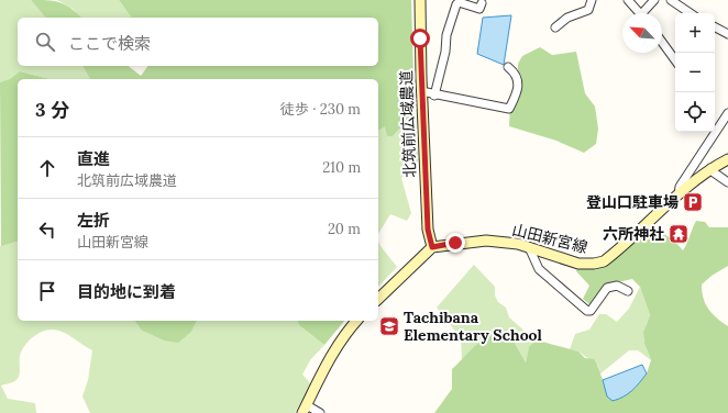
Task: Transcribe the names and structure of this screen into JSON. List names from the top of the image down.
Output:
{
  "streets": {
    "main road": ["北筑前広域農道", "山田新宮線"]
  },
  "crossings": [
    ["北筑前広域農道", "山田新宮線"]
  ],
  "places": {
    "parking": ["登山口駐車場"],
    "temple": ["六所神社"],
    "school or university": ["Tachibana Elementary School"]
  },
  "north": "top left",
  "page": {
    "map_buttons": ["+", "−"],
    "search": "ここで検索",
    "heading": ["3 分", "徒歩 · 230 m"],
    "list": [
      ["直進", "北筑前広域農道", "210 m"],
      ["左折", "山田新宮線", "20 m"],
      "目的地に到着"
    ]
  }
}
